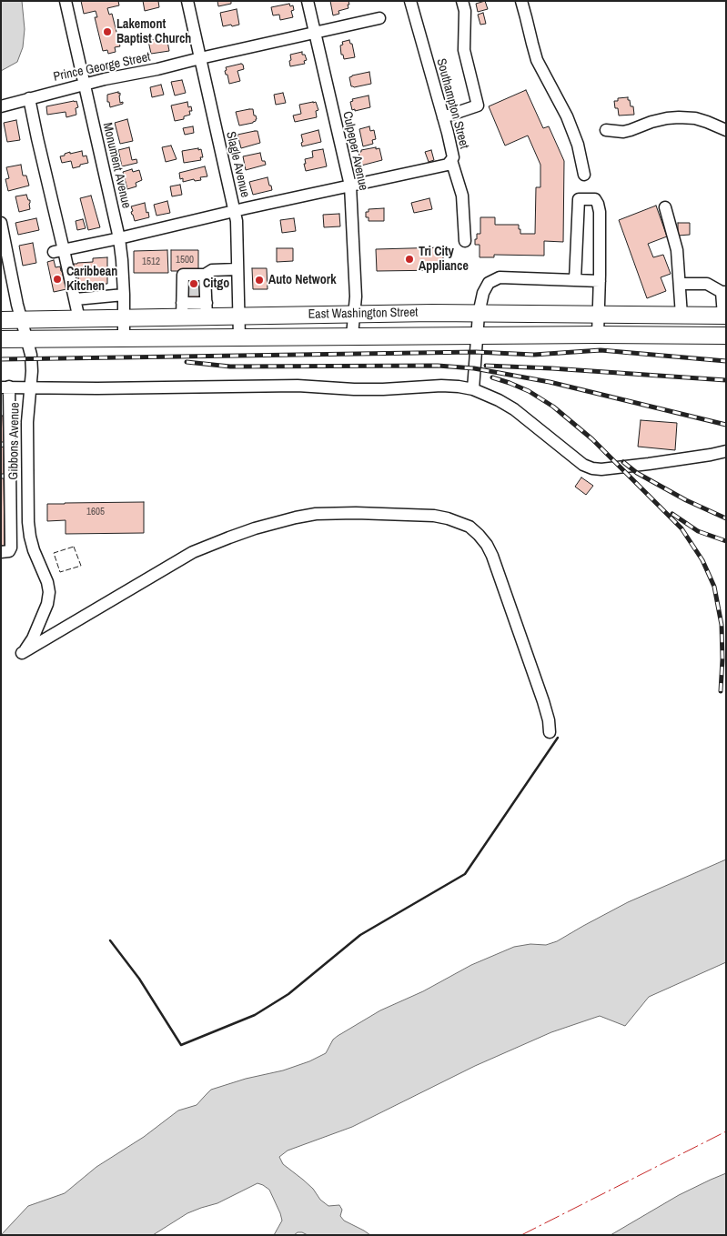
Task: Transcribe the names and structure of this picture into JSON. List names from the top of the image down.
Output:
{
  "streets": {
    "highway": ["East Washington Street"],
    "street": [
      "Prince George Street",
      "Southampton Street",
      "Culpeper Avenue",
      "Slagle Avenue",
      "Monument Avenue",
      "Gibbons Avenue"
    ]
  },
  "crossings": [
    ["Prince George Street", "Culpeper Avenue"],
    ["Prince George Street", "Slagle Avenue"],
    ["Prince George Street", "Monument Avenue"],
    ["Southampton Street", "Culpeper Avenue"],
    ["Southampton Street", "Slagle Avenue"],
    ["Southampton Street", "Monument Avenue"],
    ["Culpeper Avenue", "East Washington Street"],
    ["Slagle Avenue", "East Washington Street"],
    ["Monument Avenue", "East Washington Street"],
    ["East Washington Street", "Gibbons Avenue"]
  ],
  "places": [
    "Lakemont Baptist Church",
    "Tri City Appliance",
    "Caribbean Kitchen",
    "Auto Network",
    "Citgo"
  ],
  "house_numbers": ["1500", "1512", "1605"]
}
